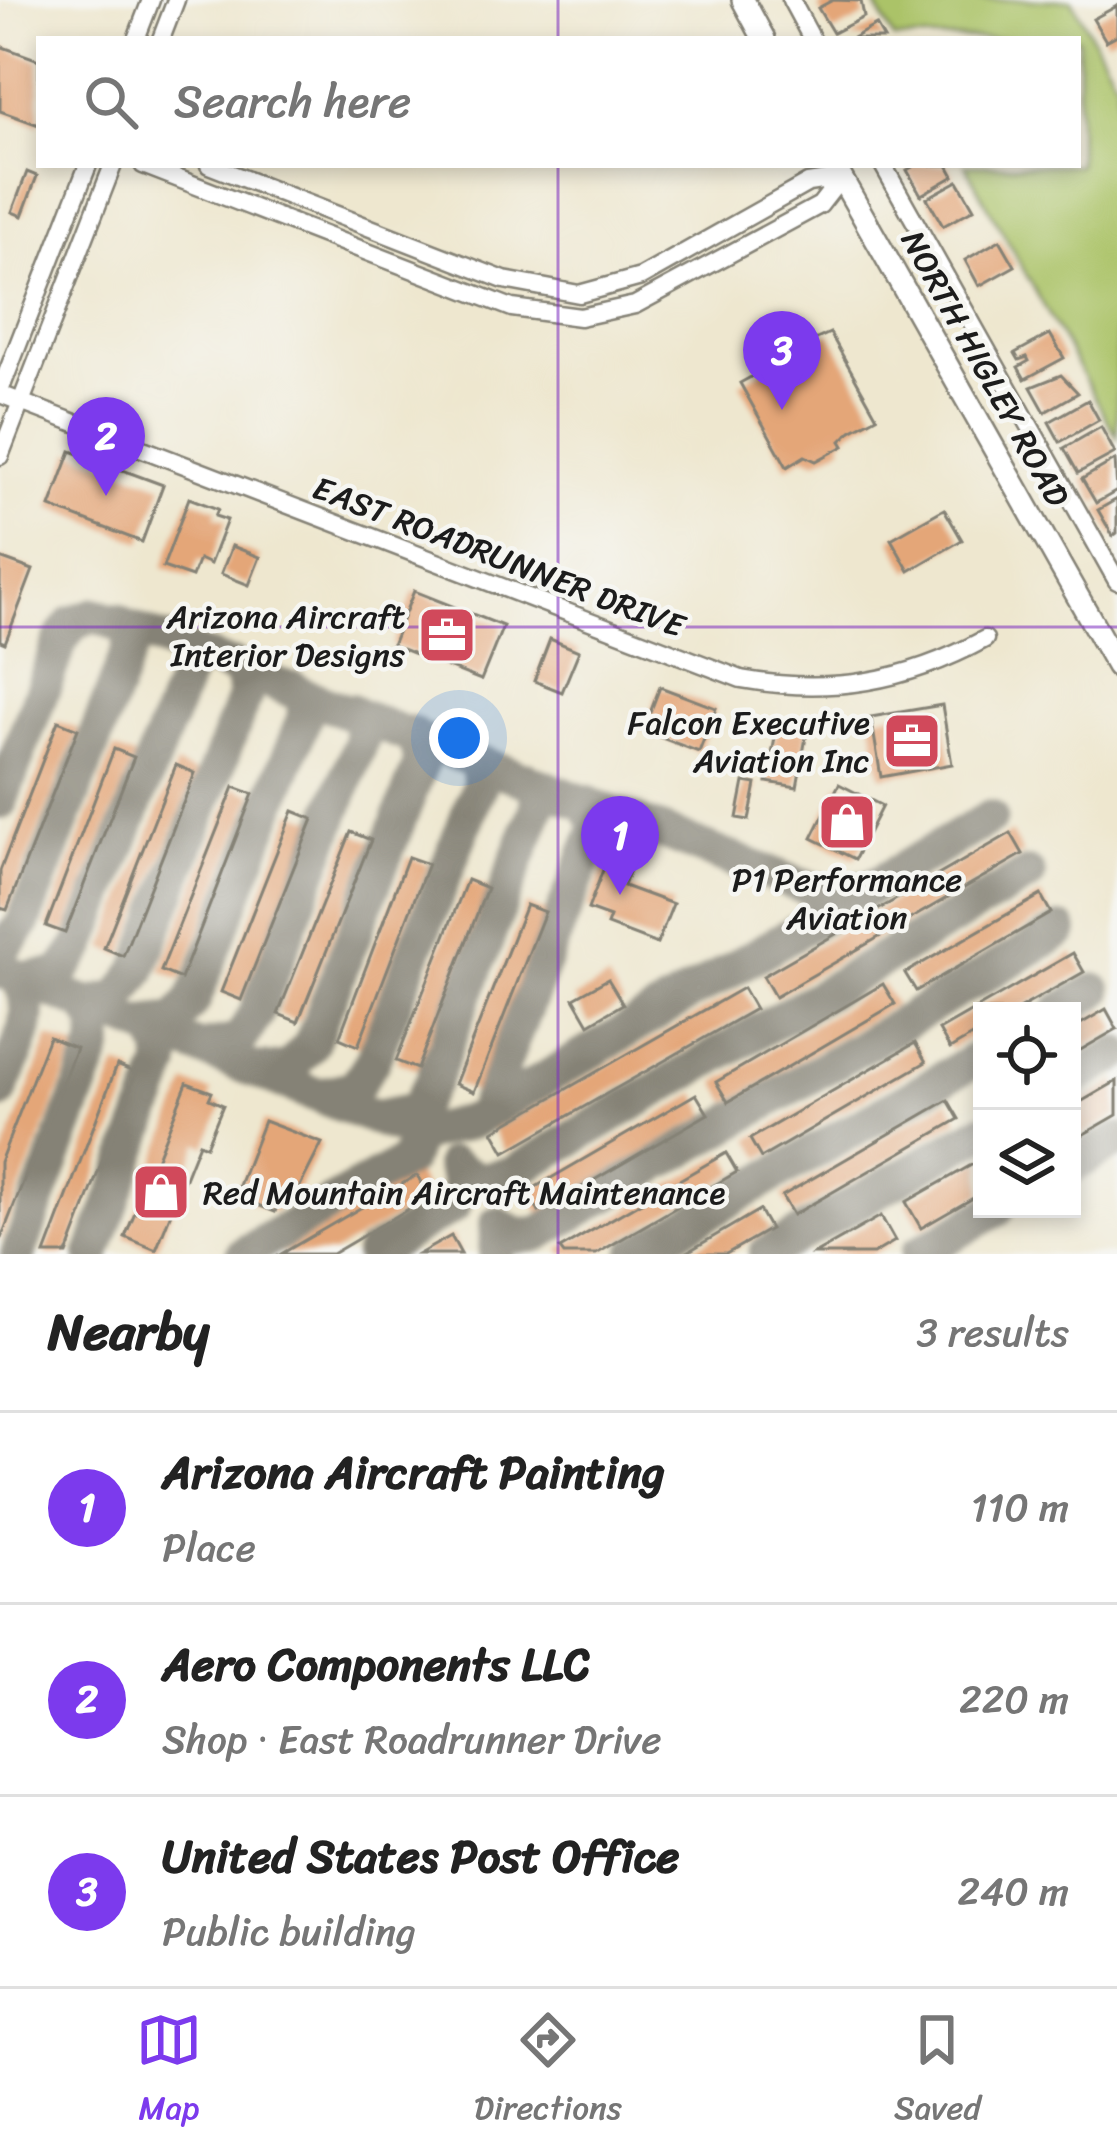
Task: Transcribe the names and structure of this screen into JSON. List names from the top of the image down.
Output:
{
  "streets": {
    "main road": ["NORTH HIGLEY ROAD"],
    "street": ["EAST ROADRUNNER DRIVE"]
  },
  "places": {
    "office": ["Arizona Aircraft Interior Designs", "Falcon Executive Aviation Inc"],
    "shop": ["P1 Performance Aviation", "Red Mountain Aircraft Maintenance"]
  },
  "page": {
    "search": "Search here",
    "pins": ["3", "2", "1"],
    "heading": ["Nearby", "3 results"],
    "list": [
      {
        "mark": "1",
        "name": "Arizona Aircraft Painting",
        "note": "Place",
        "value": "110 m"
      },
      {
        "mark": "2",
        "name": "Aero Components LLC",
        "note": "Shop · East Roadrunner Drive",
        "value": "220 m"
      },
      {
        "mark": "3",
        "name": "United States Post Office",
        "note": "Public building",
        "value": "240 m"
      }
    ],
    "nav": ["Map", "Directions", "Saved"]
  }
}
